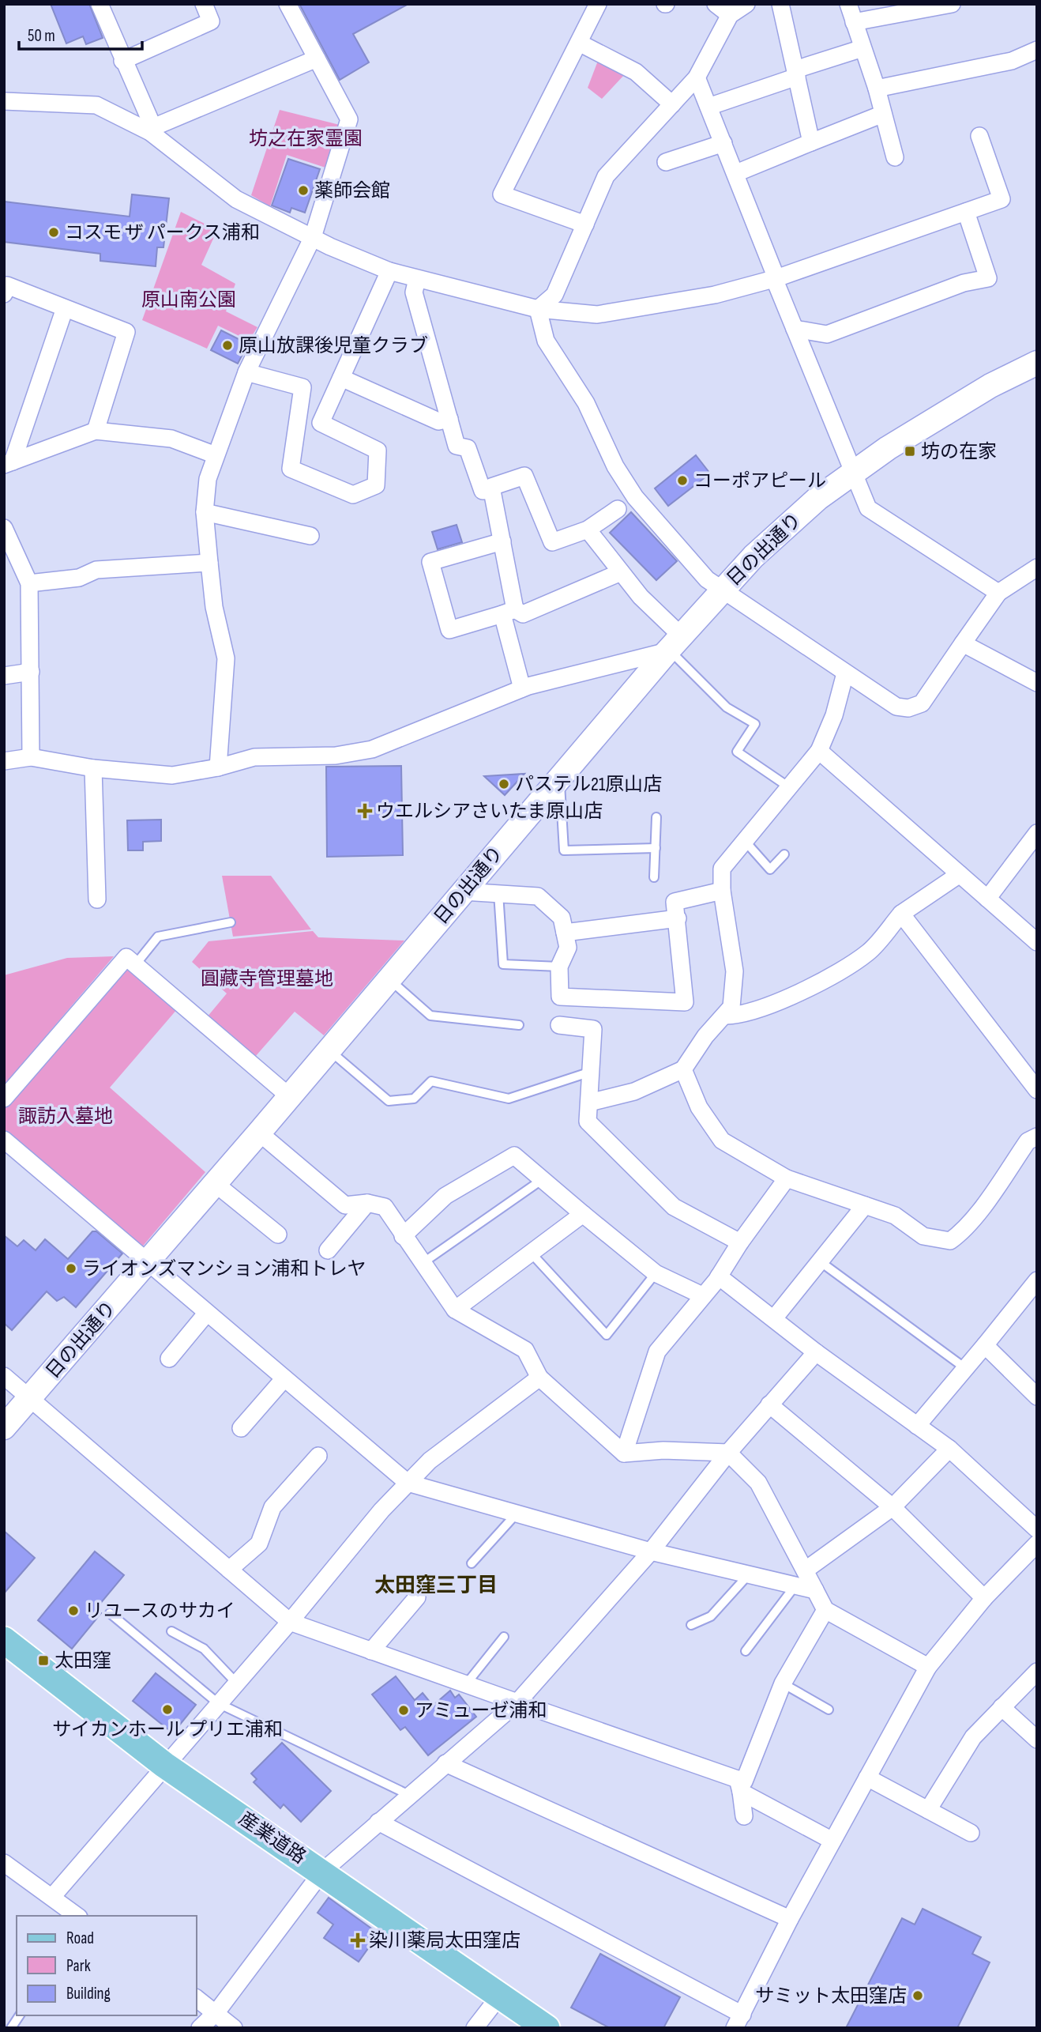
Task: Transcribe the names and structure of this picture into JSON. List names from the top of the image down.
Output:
{
  "streets": {
    "main road": ["産業道路"],
    "street": ["日の出通り"]
  },
  "districts": ["太田窪三丁目"],
  "parks": [
    "坊之在家霊園",
    "原山南公園",
    "圓藏寺管理墓地",
    "諏訪入墓地"
  ],
  "places": {
    "other": [
      "薬師会館",
      "コスモ ザ パークス浦和",
      "原山放課後児童クラブ",
      "コーポアピール",
      "パステル21原山店",
      "ライオンズマンション浦和トレヤ",
      "リユースのサカイ",
      "サイカンホール プリエ浦和",
      "アミューゼ浦和",
      "サミット太田窪店"
    ],
    "transit": ["坊の在家", "太田窪"],
    "health": ["ウエルシアさいたま原山店", "染川薬局太田窪店"]
  },
  "legend": ["Road", "Park", "Building"],
  "scale_bar": "50 m"
}
